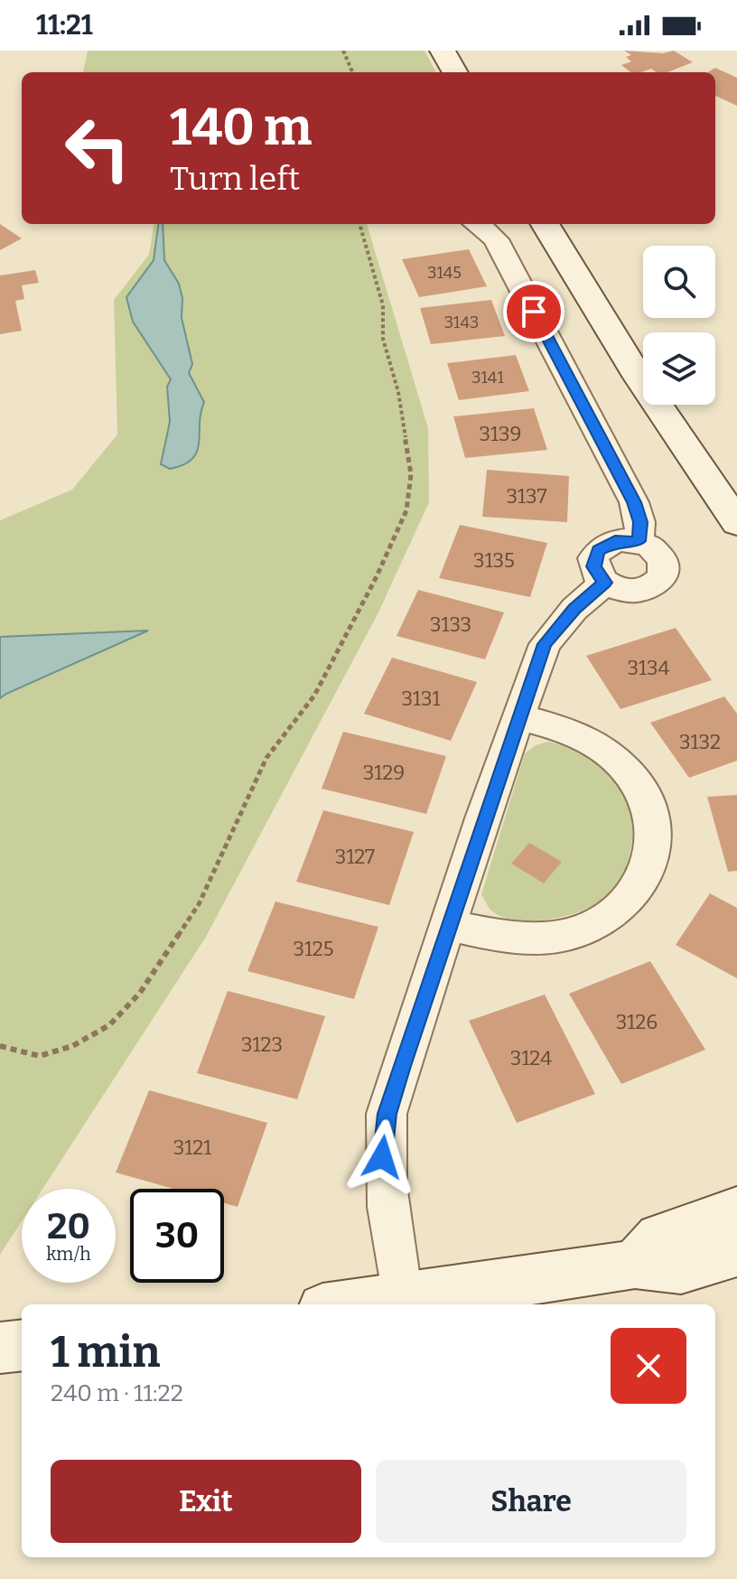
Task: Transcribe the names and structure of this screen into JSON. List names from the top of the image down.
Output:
{
  "house_numbers": [
    "3145",
    "3143",
    "3141",
    "3139",
    "3137",
    "3135",
    "3133",
    "3134",
    "3131",
    "3132",
    "3129",
    "3127",
    "3125",
    "3126",
    "3123",
    "3124",
    "3121"
  ],
  "page": {
    "status": "11:21",
    "turn": ["140 m", "Turn left"],
    "speed": "20 km/h",
    "limit": "30",
    "heading": ["1 min", "240 m · 11:22"],
    "buttons": ["Exit", "Share"]
  }
}
